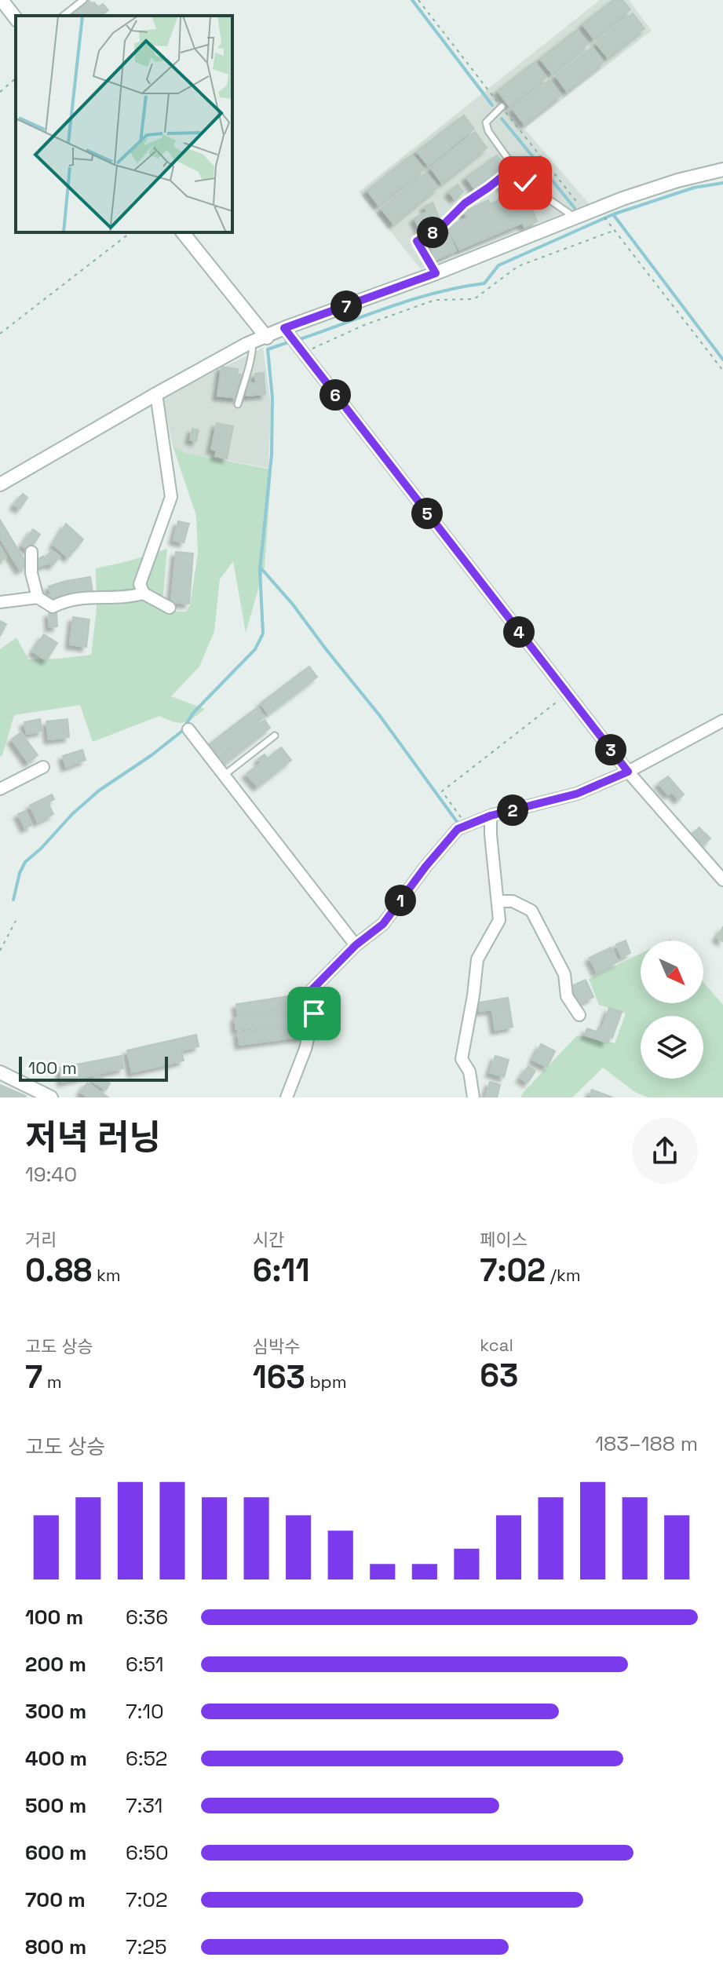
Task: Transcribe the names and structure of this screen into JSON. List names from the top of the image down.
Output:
{
  "scale_bar": "100 m",
  "north": "bottom right",
  "page": {
    "pins": [
      "8",
      "7",
      "6",
      "5",
      "4",
      "3",
      "2",
      "1"
    ],
    "scale": "100 m",
    "heading": ["저녁 러닝", "19:40"],
    "stats": [
      ["거리", "0.88 km"],
      ["시간", "6:11"],
      ["페이스", "7:02 /km"],
      ["고도 상승", "7 m"],
      ["심박수", "163 bpm"],
      ["kcal", "63"]
    ],
    "chart": ["고도 상승", "183–188 m"],
    "list": [
      {
        "name": "100 m",
        "note": "6:36"
      },
      {
        "name": "200 m",
        "note": "6:51"
      },
      {
        "name": "300 m",
        "note": "7:10"
      },
      {
        "name": "400 m",
        "note": "6:52"
      },
      {
        "name": "500 m",
        "note": "7:31"
      },
      {
        "name": "600 m",
        "note": "6:50"
      },
      {
        "name": "700 m",
        "note": "7:02"
      },
      {
        "name": "800 m",
        "note": "7:25"
      }
    ]
  }
}
